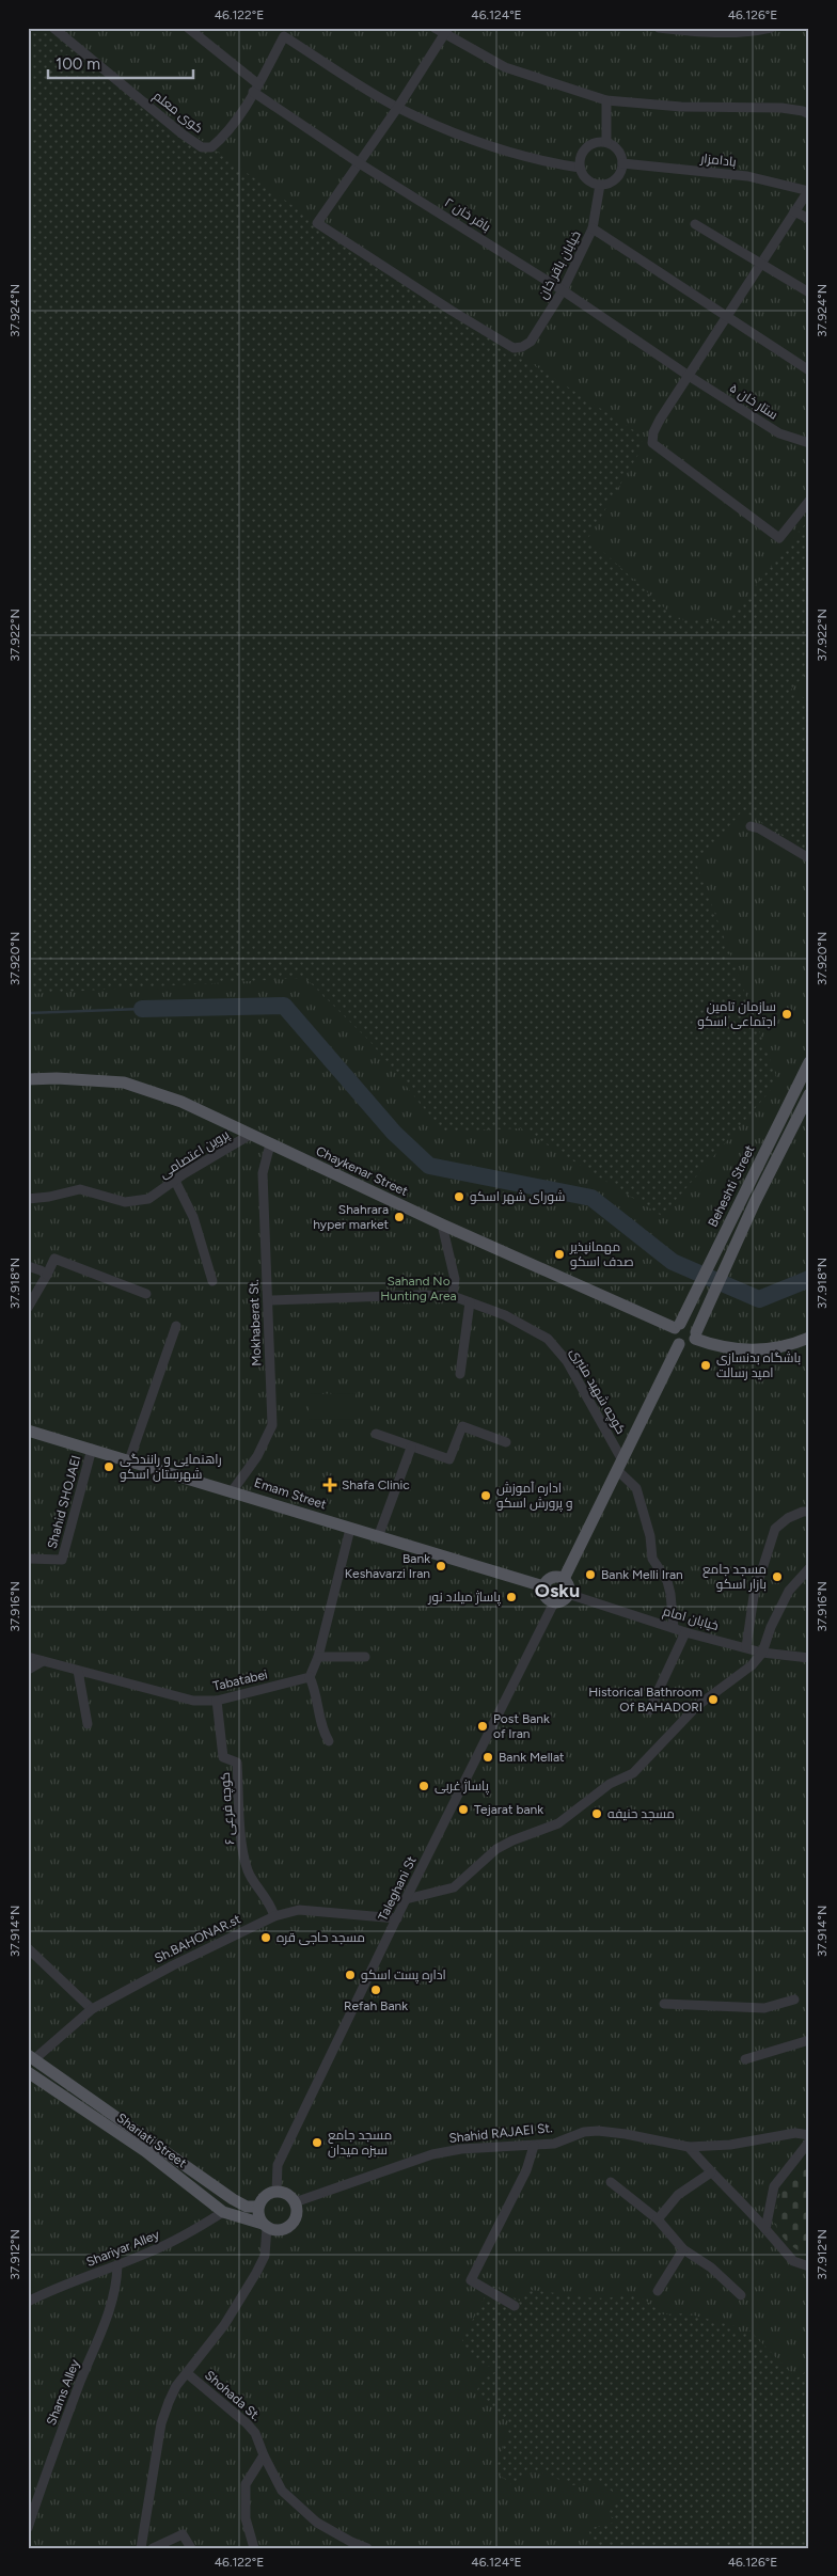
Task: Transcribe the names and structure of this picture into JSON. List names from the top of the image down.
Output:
{
  "streets": {
    "main road": [
      "Chaykenar Street",
      "Beheshti Street",
      "Emam Street",
      "Shariati Street"
    ],
    "street": [
      "کوی معلم",
      "بادامزار",
      "باقر خان ۲",
      "خیابان باقر خان",
      "ستار خان ۵",
      "پروین اعتصامی",
      "Mokhaberat St.",
      "کوچه شهید منبری",
      "Shahid SHOJAEI",
      "خیابان امام",
      "Tabatabei",
      "کوچه فرعی ۶",
      "Taleghani St",
      "Sh.BAHONAR.st",
      "Shahid RAJAEI St.",
      "Shariyar Alley",
      "Shams Alley",
      "Shohada St."
    ]
  },
  "crossings": [
    ["کوی معلم", "باقر خان ۲"],
    ["بادامزار", "خیابان باقر خان"],
    ["باقر خان ۲", "خیابان باقر خان"],
    ["باقر خان ۲", "ستار خان ۵"],
    ["پروین اعتصامی", "Chaykenar Street"],
    ["Chaykenar Street", "Beheshti Street"],
    ["Chaykenar Street", "Mokhaberat St."],
    ["Mokhaberat St.", "کوچه شهید منبری"],
    ["Mokhaberat St.", "Emam Street"],
    ["کوچه شهید منبری", "خیابان امام"],
    ["Emam Street", "Shahid SHOJAEI"],
    ["Emam Street", "خیابان امام"],
    ["Emam Street", "Taleghani St"],
    ["خیابان امام", "Taleghani St"],
    ["Tabatabei", "کوچه فرعی ۶"],
    ["کوچه فرعی ۶", "Sh.BAHONAR.st"],
    ["Taleghani St", "Sh.BAHONAR.st"],
    ["Taleghani St", "Shahid RAJAEI St."],
    ["Taleghani St", "Shariati Street"],
    ["Sh.BAHONAR.st", "Shariati Street"],
    ["Shahid RAJAEI St.", "Shariati Street"],
    ["Shariati Street", "Shariyar Alley"],
    ["Shariyar Alley", "Shams Alley"]
  ],
  "districts": ["Osku"],
  "parks": ["Sahand No Hunting Area"],
  "places": {
    "other": [
      "سازمان تامین اجتماعی اسکو",
      "شورای شهر اسکو",
      "Shahrara hyper market",
      "مهمانپذیر صدف اسکو",
      "باشگاه بدنسازی امید رسالت",
      "راهنمایی و رانندگی شهرستان اسکو",
      "اداره آموزش و پرورش اسکو",
      "Bank Keshavarzi Iran",
      "Bank Melli Iran",
      "مسجد جامع بازار اسکو",
      "پاساژ میلاد نور",
      "Historical Bathroom Of BAHADORI",
      "Post Bank of Iran",
      "Bank Mellat",
      "پاساژ غربی",
      "Tejarat bank",
      "مسجد حنیفه",
      "مسجد حاجی قره",
      "اداره پست اسکو",
      "Refah Bank",
      "مسجد جامع سبزه میدان"
    ],
    "health": ["Shafa Clinic"]
  },
  "scale_bar": "100 m",
  "coordinates": [
    "46.122°E",
    "46.124°E",
    "46.126°E",
    "37.924°N",
    "37.922°N",
    "37.920°N",
    "37.918°N",
    "37.916°N",
    "37.914°N",
    "37.912°N"
  ]
}
